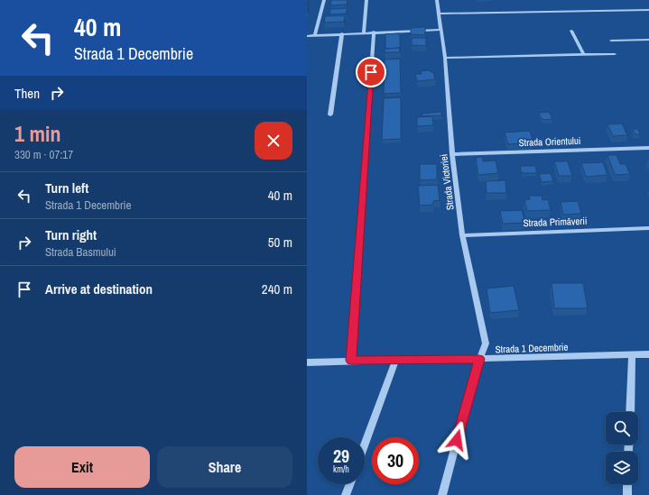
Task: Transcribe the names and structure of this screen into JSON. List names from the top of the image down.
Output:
{
  "streets": {
    "street": [
      "Strada Orientului",
      "Strada Victoriei",
      "Strada Primăverii",
      "Strada 1 Decembrie"
    ]
  },
  "crossings": [
    ["Strada Orientului", "Strada Victoriei"],
    ["Strada Victoriei", "Strada Primăverii"],
    ["Strada Victoriei", "Strada 1 Decembrie"]
  ],
  "page": {
    "turn": ["40 m", "Strada 1 Decembrie"],
    "then": "Then",
    "heading": ["1 min", "330 m · 07:17"],
    "list": [
      {
        "name": "Turn left",
        "note": "Strada 1 Decembrie",
        "value": "40 m"
      },
      {
        "name": "Turn right",
        "note": "Strada Basmului",
        "value": "50 m"
      },
      {
        "name": "Arrive at destination",
        "value": "240 m"
      }
    ],
    "speed": "29 km/h",
    "limit": "30",
    "buttons": ["Exit", "Share"]
  }
}
